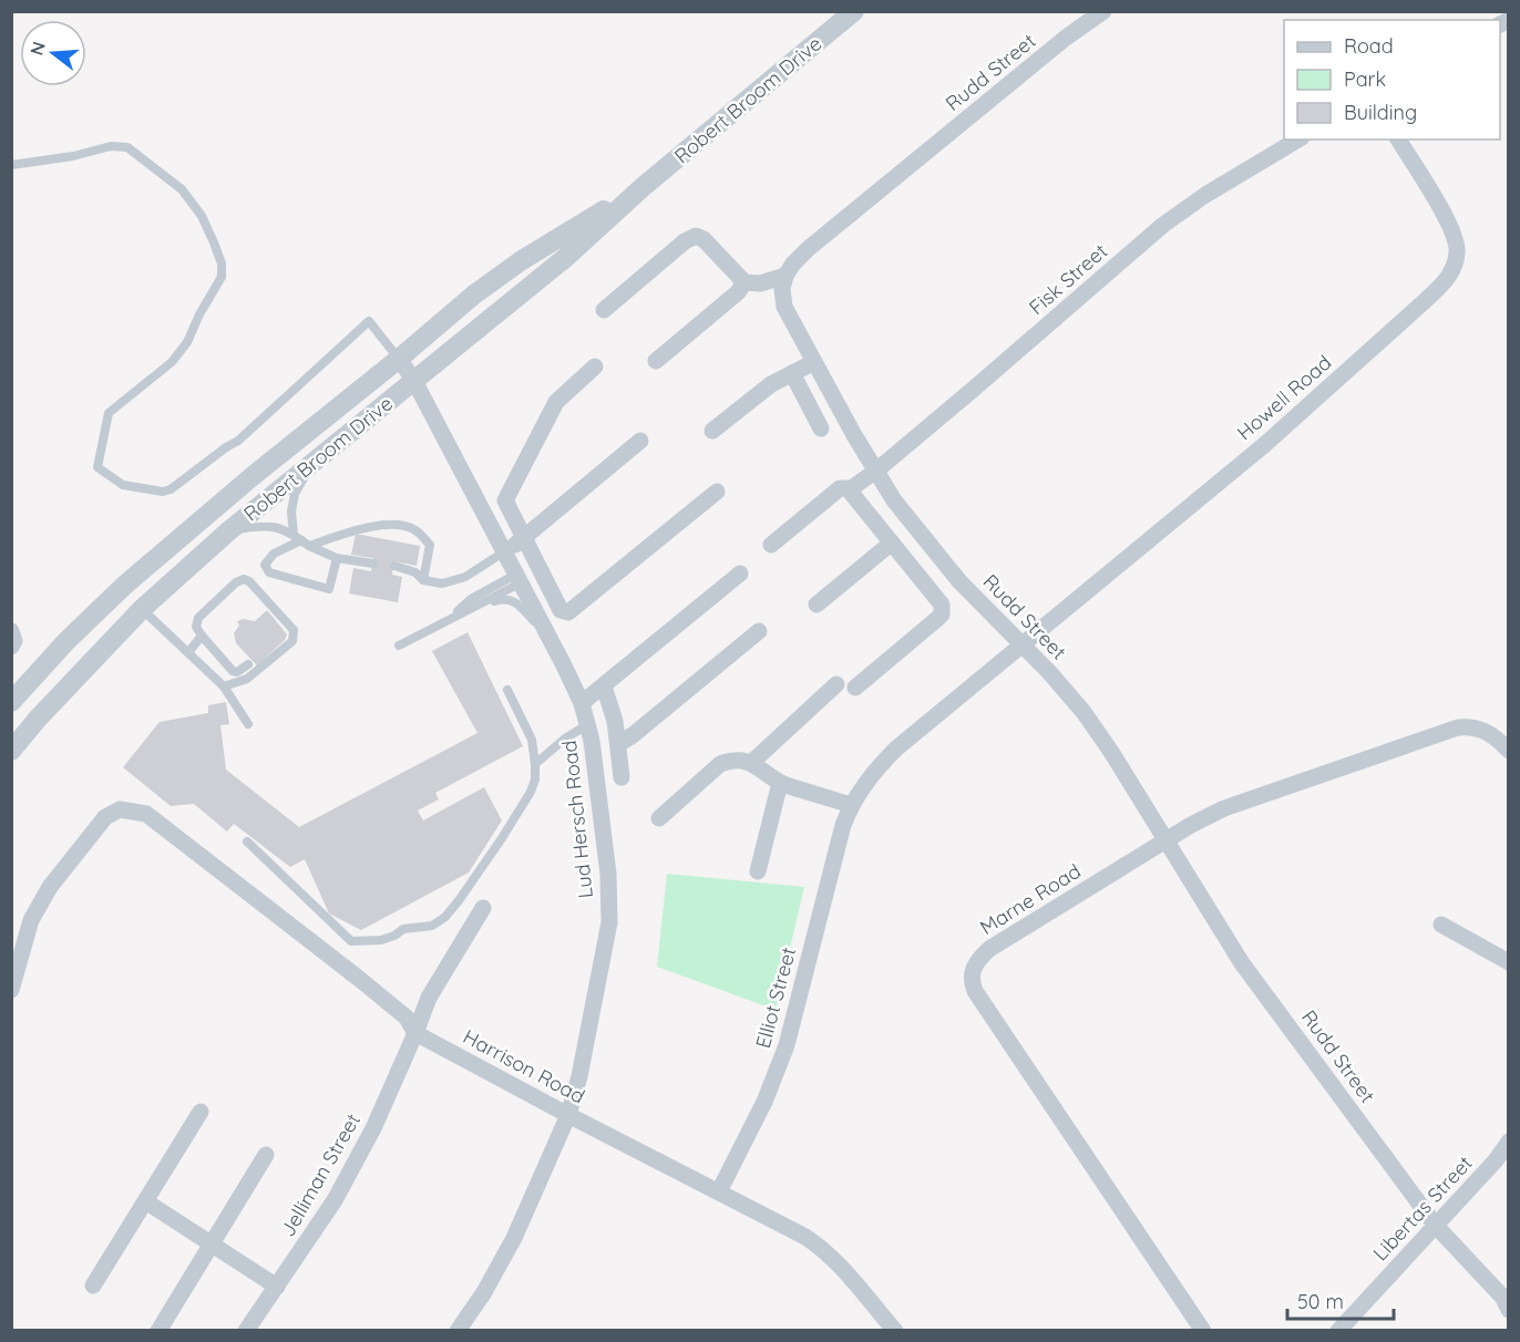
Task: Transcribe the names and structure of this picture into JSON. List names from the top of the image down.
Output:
{
  "streets": {
    "street": [
      "Rudd Street",
      "Robert Broom Drive",
      "Fisk Street",
      "Howell Road",
      "Lud Hersch Road",
      "Marne Road",
      "Elliot Street",
      "Harrison Road",
      "Jelliman Street",
      "Libertas Street"
    ]
  },
  "crossings": [
    ["Rudd Street", "Fisk Street"],
    ["Rudd Street", "Howell Road"],
    ["Rudd Street", "Marne Road"],
    ["Rudd Street", "Elliot Street"],
    ["Rudd Street", "Libertas Street"],
    ["Robert Broom Drive", "Lud Hersch Road"],
    ["Howell Road", "Elliot Street"],
    ["Lud Hersch Road", "Harrison Road"],
    ["Elliot Street", "Harrison Road"],
    ["Harrison Road", "Jelliman Street"]
  ],
  "legend": ["Road", "Park", "Building"],
  "scale_bar": "50 m",
  "north": "left"
}
